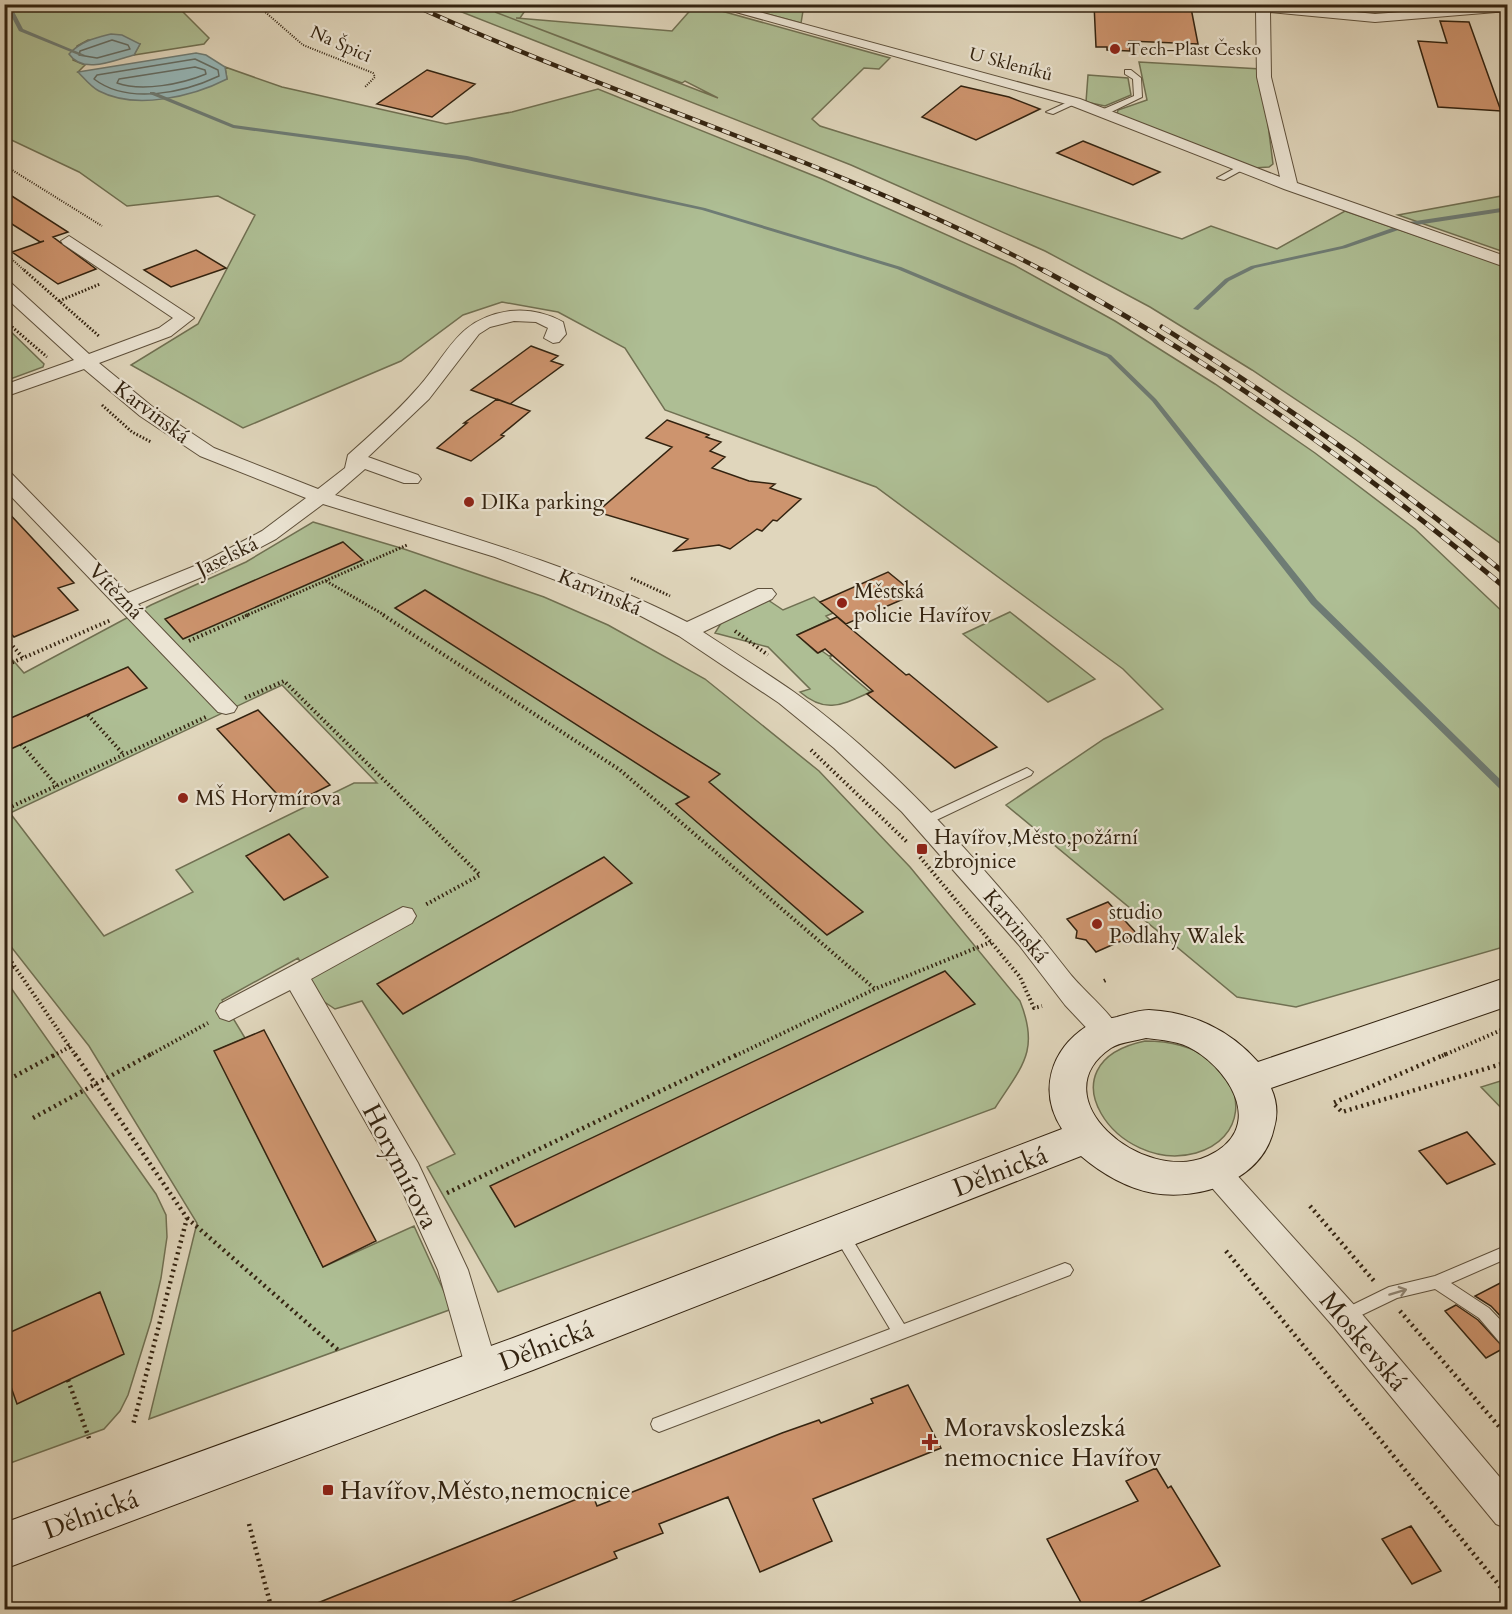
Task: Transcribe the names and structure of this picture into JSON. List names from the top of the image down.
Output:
{
  "streets": {
    "street": [
      "U Skleníků",
      "Karvinská",
      "Jaselská",
      "Vítězná",
      "Horymírova",
      "Dělnická",
      "Moskevská"
    ],
    "path": ["Na Špici"]
  },
  "crossings": [
    ["Karvinská", "Jaselská"],
    ["Karvinská", "Dělnická"],
    ["Karvinská", "Moskevská"],
    ["Jaselská", "Vítězná"],
    ["Horymírova", "Dělnická"],
    ["Dělnická", "Moskevská"]
  ],
  "places": {
    "other": [
      "Tech-Plast Česko",
      "DIKa parking",
      "Městská policie Havířov",
      "MŠ Horymírova",
      "studio Podlahy Walek"
    ],
    "transit": ["Havířov,Město,požární zbrojnice", "Havířov,Město,nemocnice"],
    "health": ["Moravskoslezská nemocnice Havířov"]
  }
}
